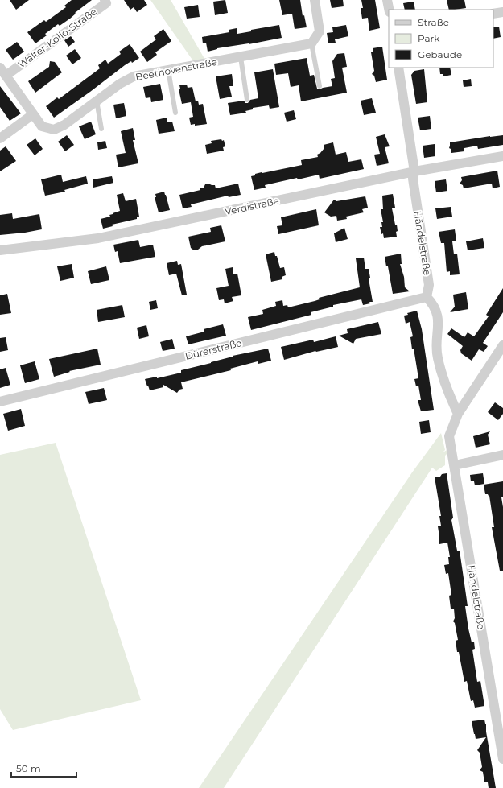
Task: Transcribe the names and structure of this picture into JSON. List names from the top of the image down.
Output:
{
  "streets": {
    "street": [
      "Walter-Kollo-Straße",
      "Beethovenstraße",
      "Verdistraße",
      "Händelstraße",
      "Dürerstraße"
    ]
  },
  "crossings": [
    ["Walter-Kollo-Straße", "Beethovenstraße"],
    ["Verdistraße", "Händelstraße"],
    ["Händelstraße", "Dürerstraße"]
  ],
  "legend": ["Straße", "Park", "Gebäude"],
  "scale_bar": "50 m"
}
